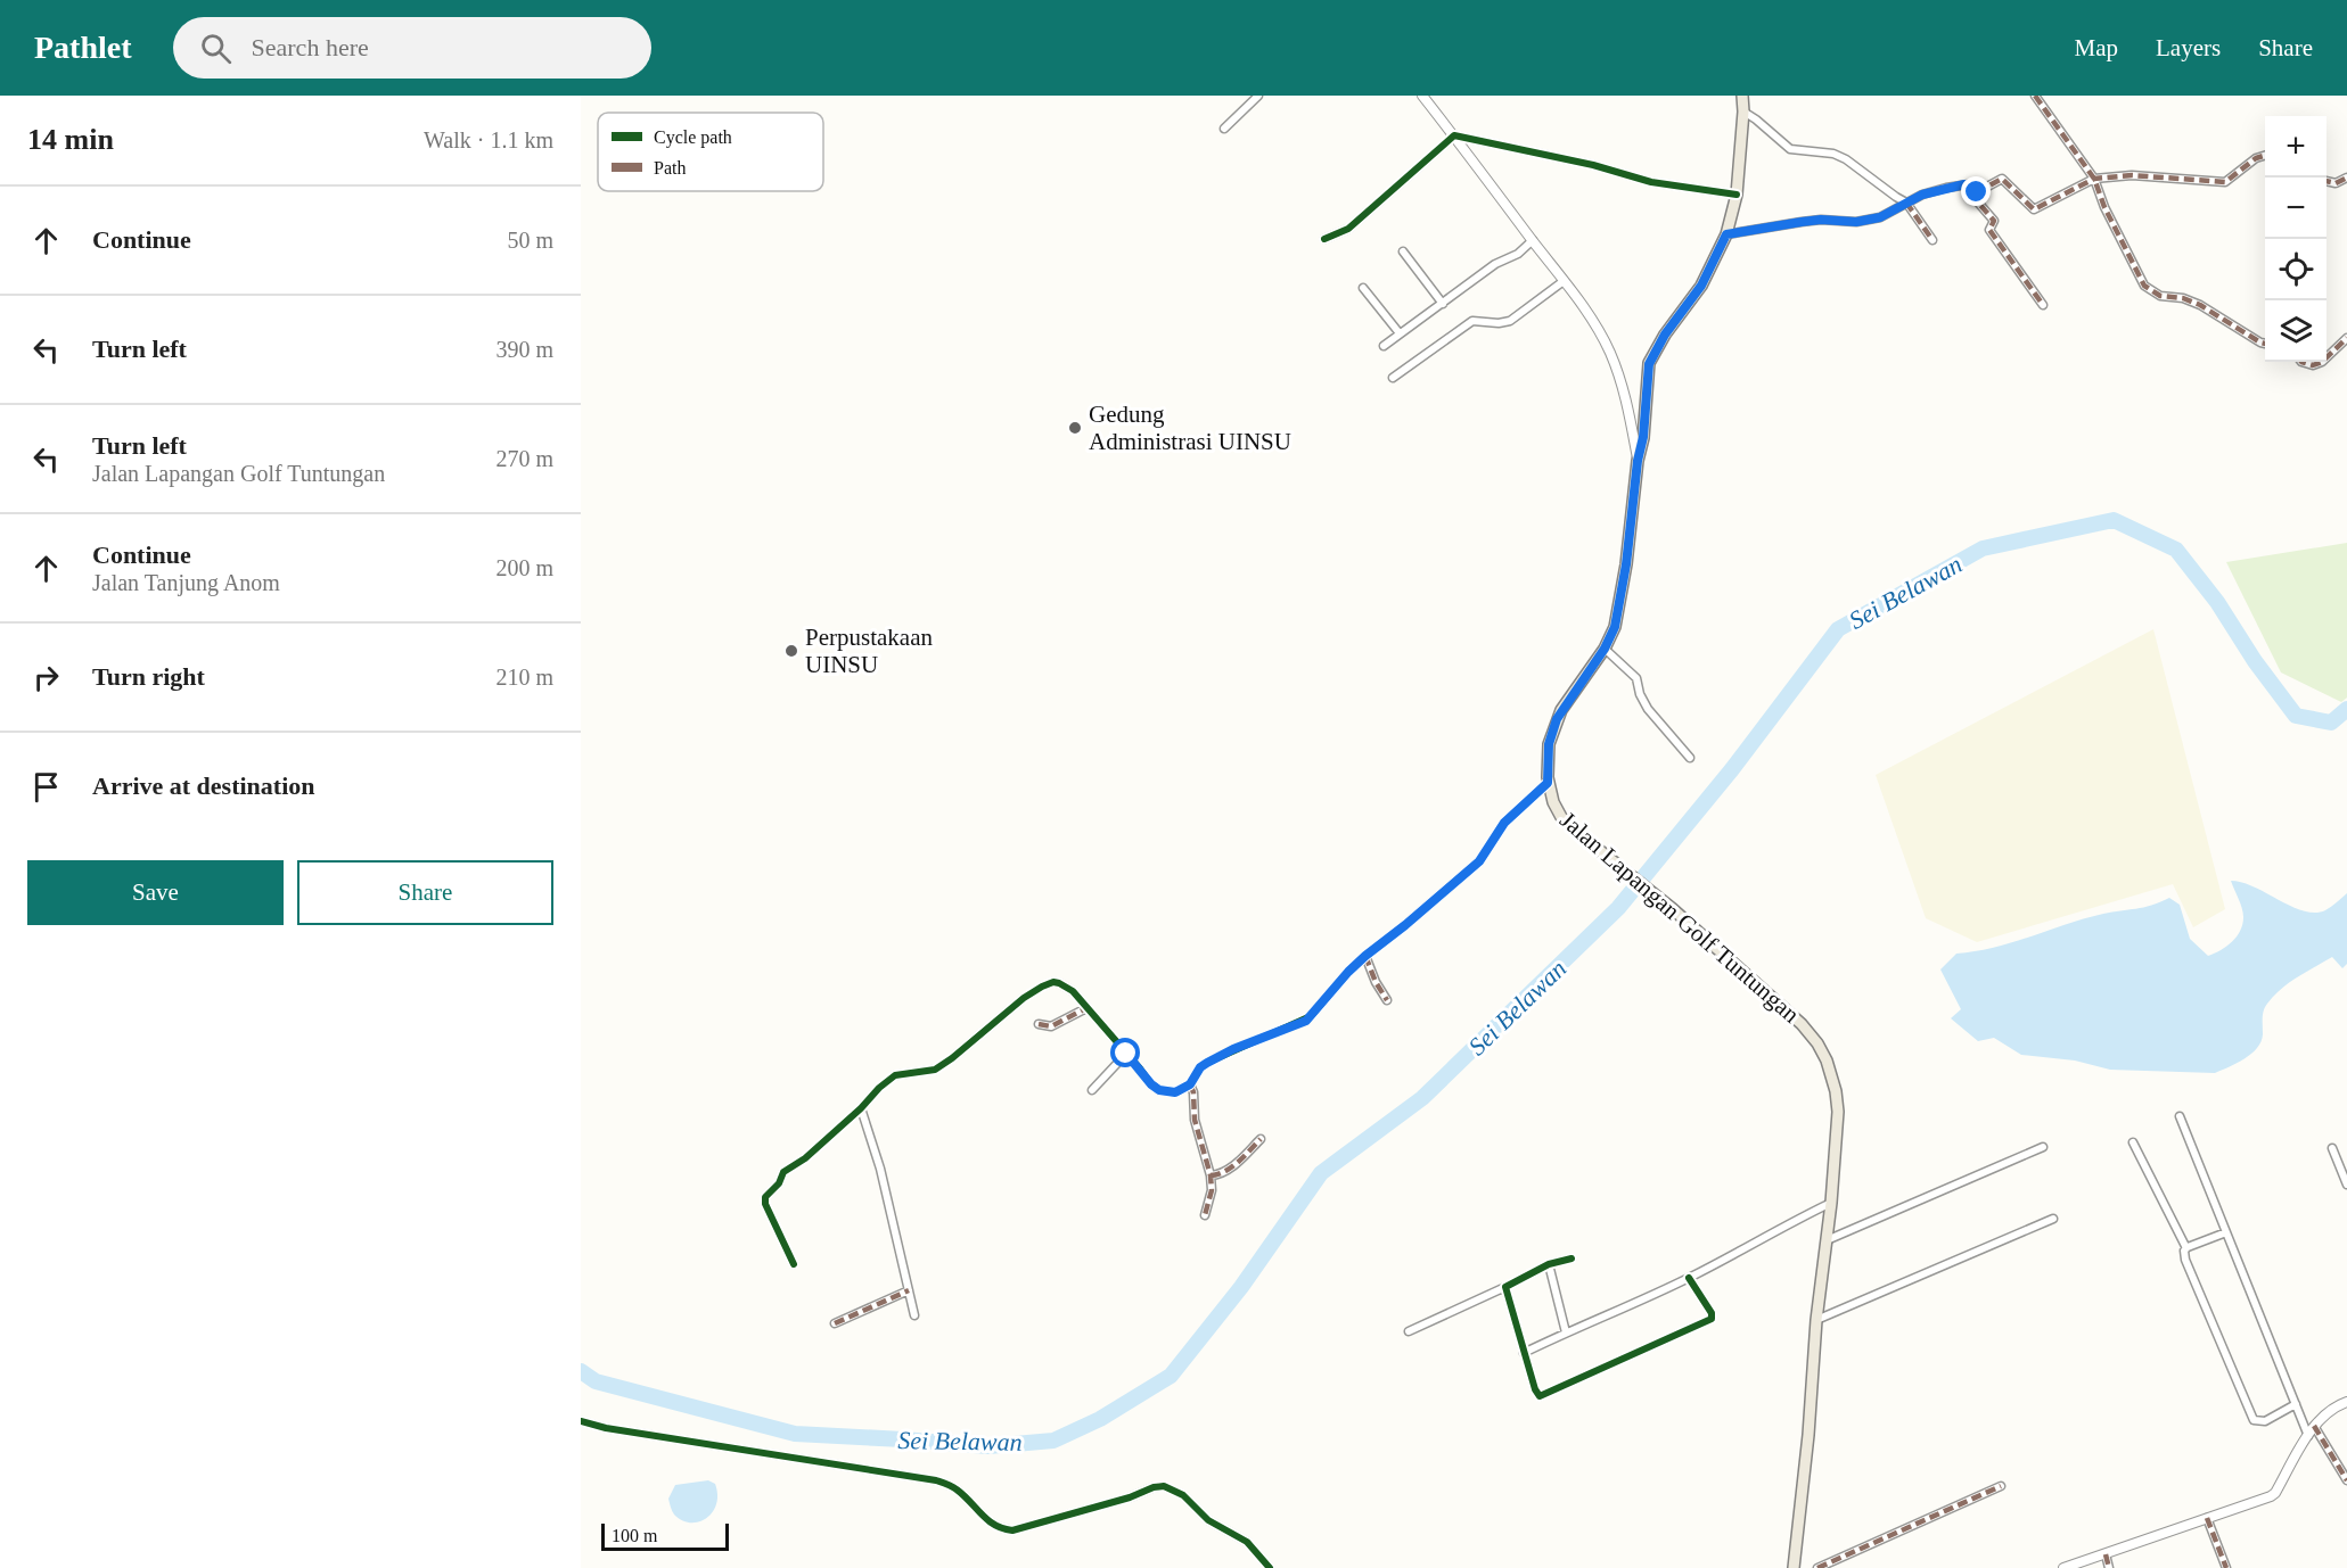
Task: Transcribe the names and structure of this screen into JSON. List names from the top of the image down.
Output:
{
  "streets": {
    "main road": ["Jalan Lapangan Golf Tuntungan"]
  },
  "water": ["Sei Belawan"],
  "places": ["Gedung Administrasi UINSU", "Perpustakaan UINSU"],
  "legend": ["Cycle path", "Path"],
  "scale_bar": "100 m",
  "page": {
    "header": "Pathlet",
    "search": "Search here",
    "nav": ["Map", "Layers", "Share"],
    "heading": ["14 min", "Walk · 1.1 km"],
    "map_buttons": ["+", "−"],
    "list": [
      ["Continue", "50 m"],
      ["Turn left", "390 m"],
      ["Turn left", "Jalan Lapangan Golf Tuntungan", "270 m"],
      ["Continue", "Jalan Tanjung Anom", "200 m"],
      ["Turn right", "210 m"],
      "Arrive at destination"
    ],
    "buttons": ["Save", "Share"],
    "scale": "100 m"
  }
}
